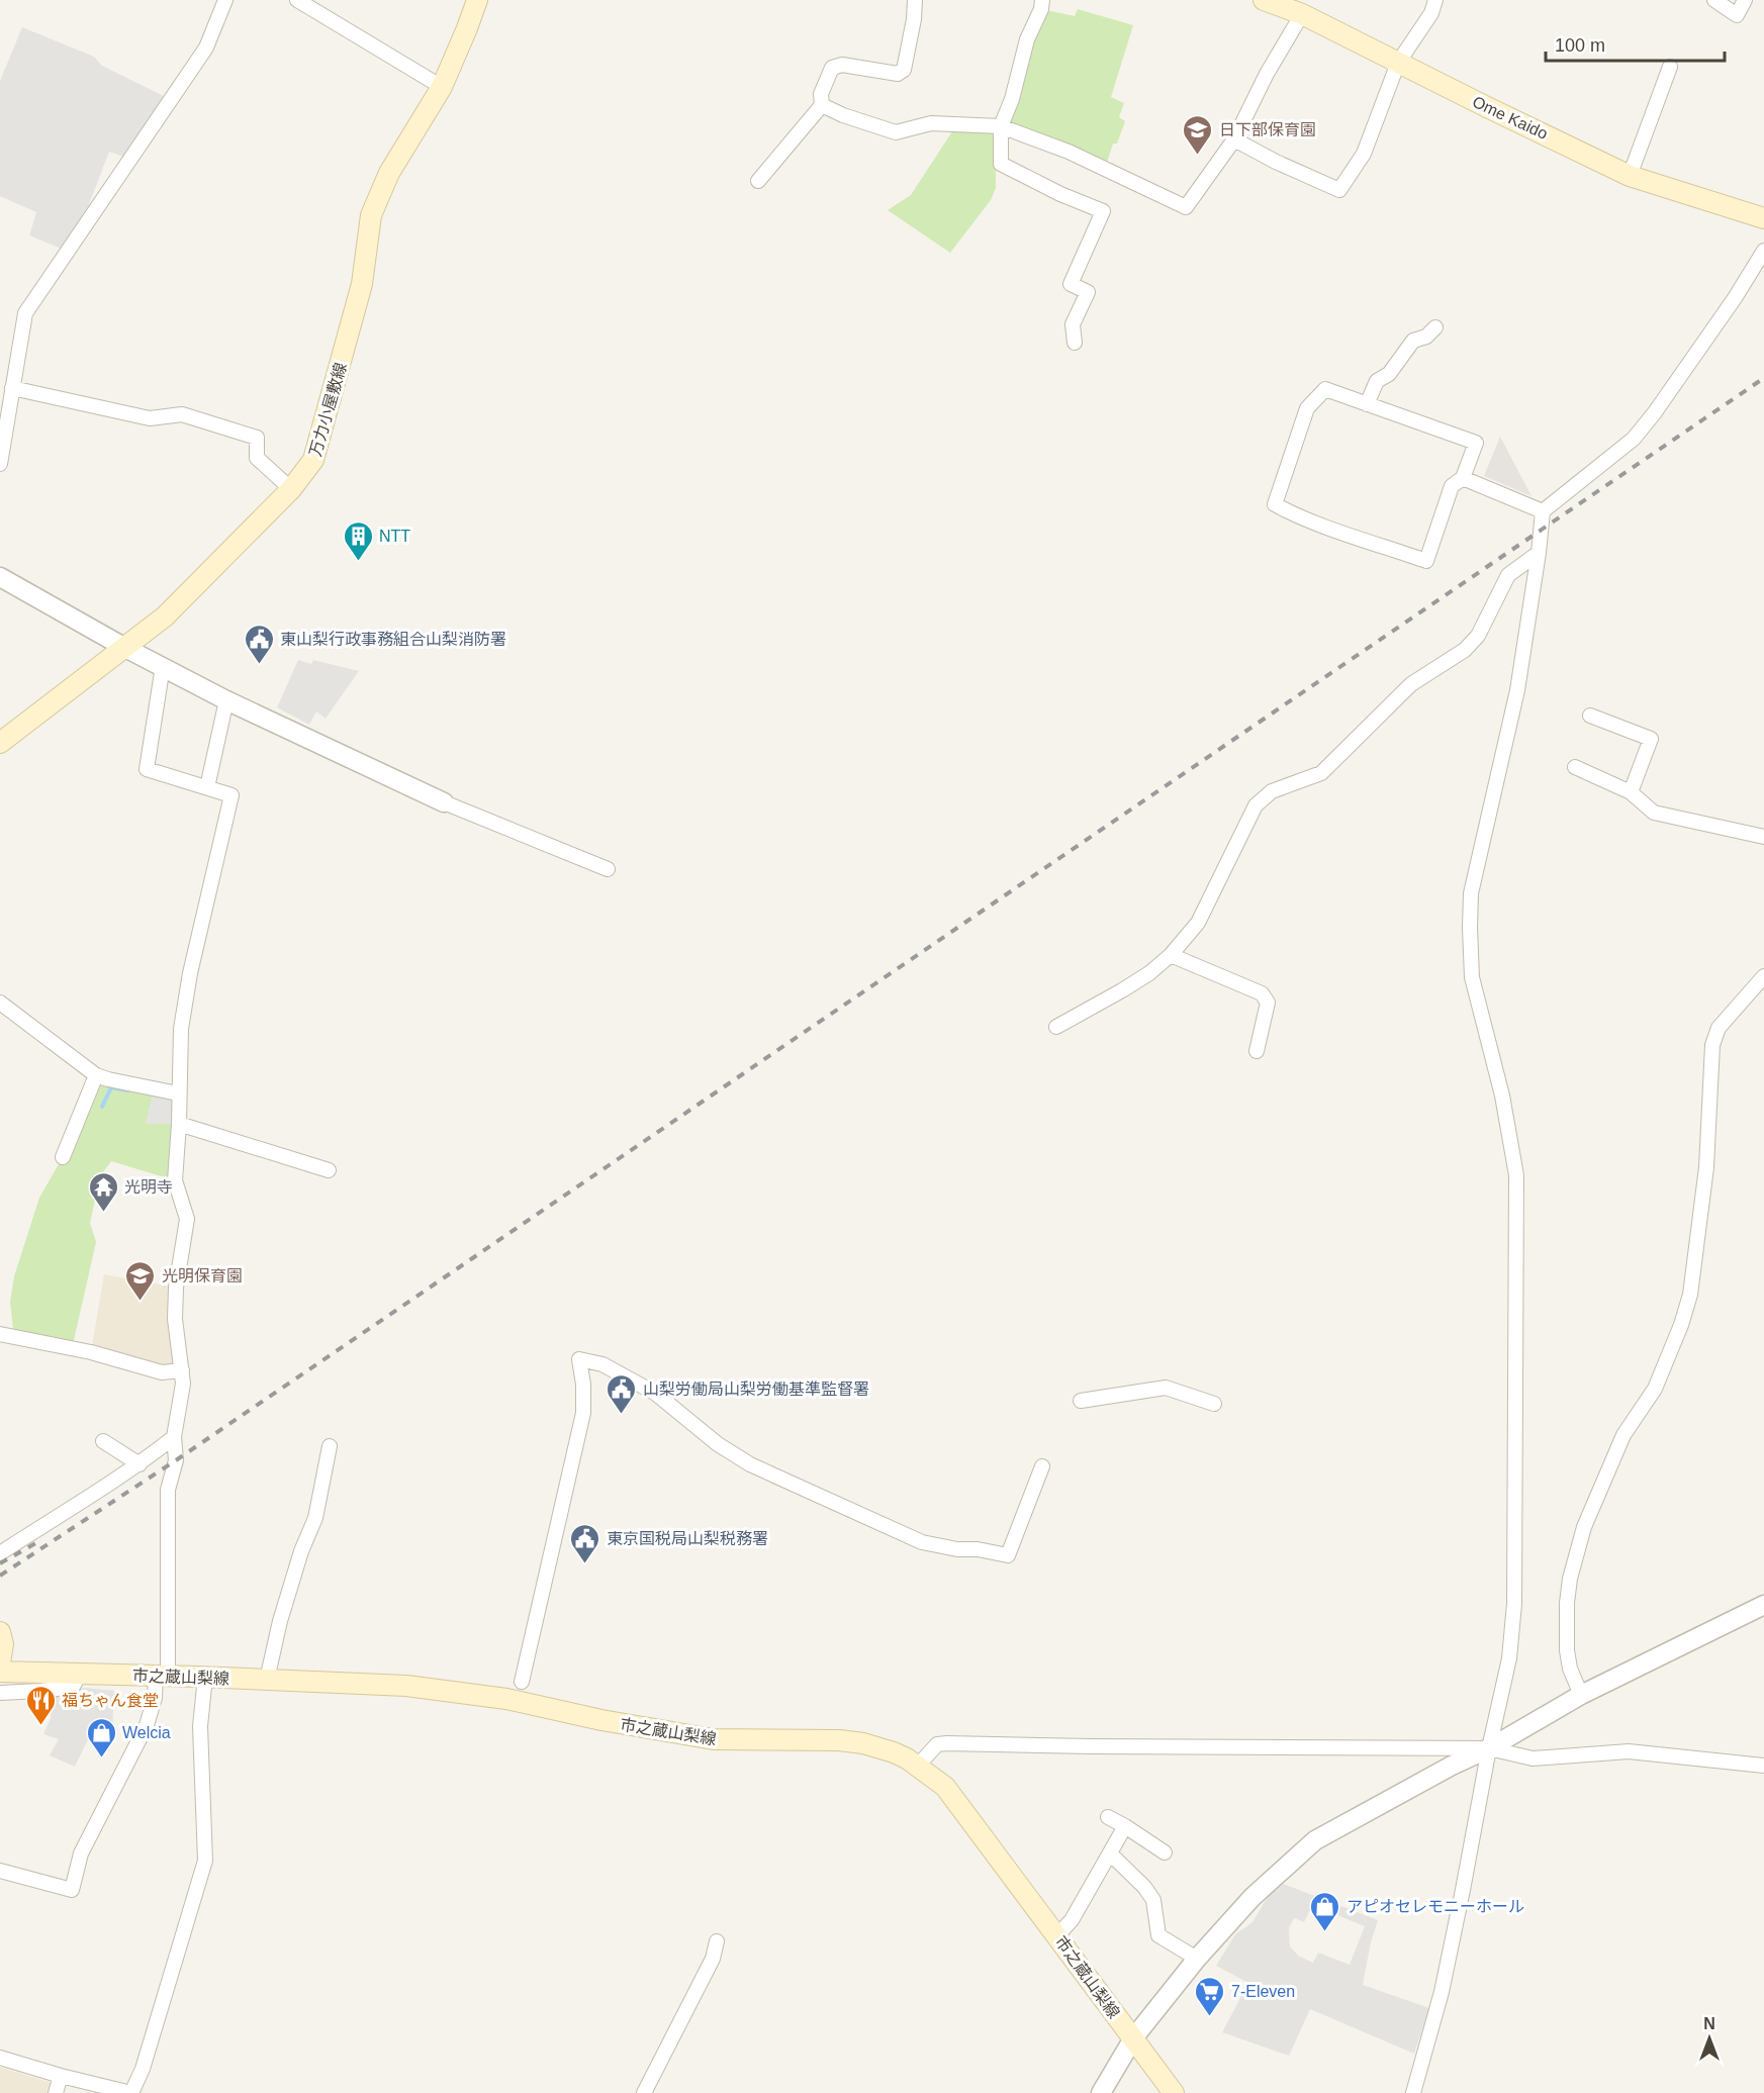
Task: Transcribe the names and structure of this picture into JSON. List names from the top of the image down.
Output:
{
  "streets": {
    "main road": ["Ome Kaido", "万力小屋敷線", "市之蔵山梨線"]
  },
  "places": {
    "school or university": ["日下部保育園", "光明保育園"],
    "building": ["NTT"],
    "public building": ["東山梨行政事務組合山梨消防署", "山梨労働局山梨労働基準監督署", "東京国税局山梨税務署"],
    "temple": ["光明寺"],
    "restaurant": ["福ちゃん食堂"],
    "shop": ["Welcia", "アピオセレモニーホール"],
    "supermarket": ["7-Eleven"]
  },
  "scale_bar": "100 m",
  "north": "top"
}
